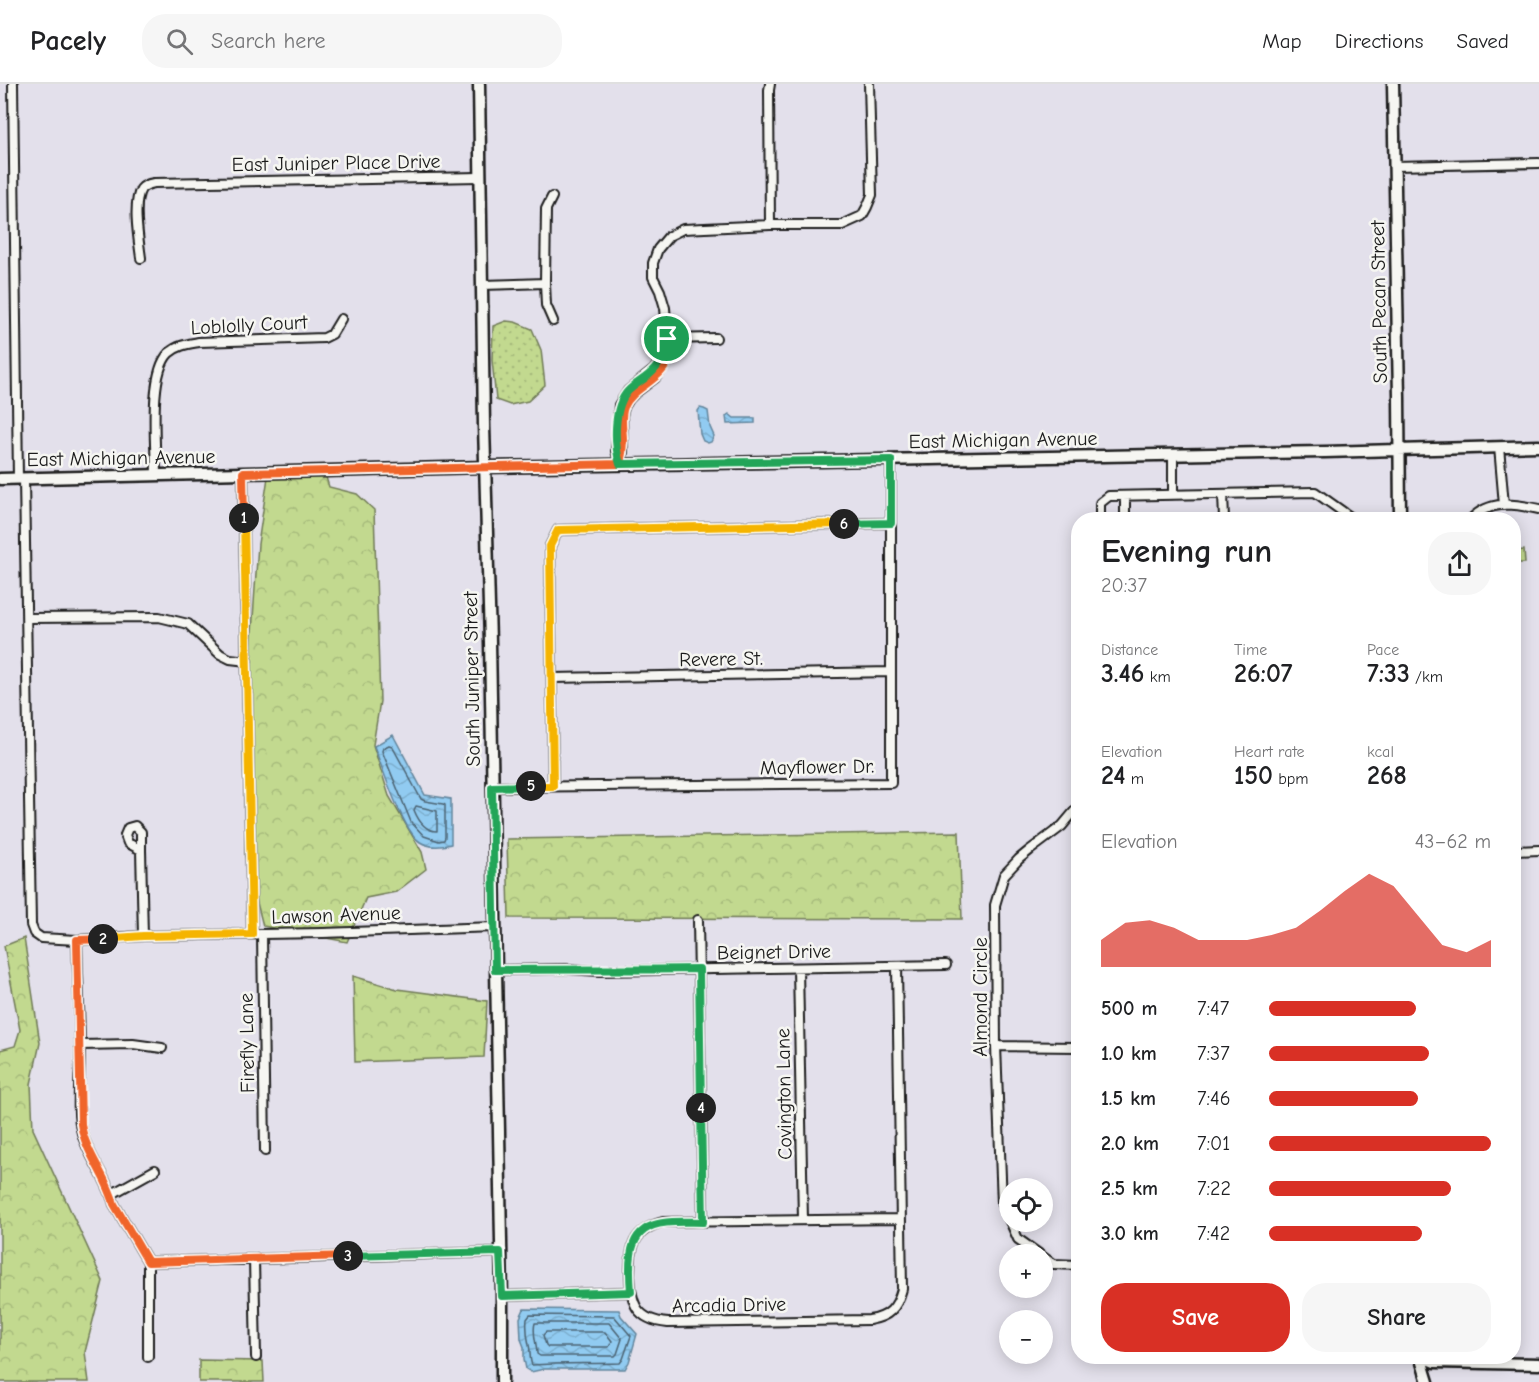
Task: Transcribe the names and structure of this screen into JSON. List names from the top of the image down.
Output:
{
  "streets": {
    "street": [
      "East Juniper Place Drive",
      "South Pecan Street",
      "Loblolly Court",
      "East Michigan Avenue",
      "Revere St.",
      "South Juniper Street",
      "Mayflower Dr.",
      "Lawson Avenue",
      "Beignet Drive",
      "Almond Circle",
      "Firefly Lane",
      "Covington Lane",
      "Arcadia Drive"
    ]
  },
  "crossings": [
    ["East Juniper Place Drive", "South Juniper Street"],
    ["South Pecan Street", "East Michigan Avenue"],
    ["Loblolly Court", "East Michigan Avenue"],
    ["East Michigan Avenue", "South Juniper Street"],
    ["East Michigan Avenue", "Mayflower Dr."],
    ["Revere St.", "Mayflower Dr."],
    ["South Juniper Street", "Mayflower Dr."],
    ["South Juniper Street", "Lawson Avenue"],
    ["South Juniper Street", "Beignet Drive"],
    ["Lawson Avenue", "Firefly Lane"],
    ["Beignet Drive", "Covington Lane"],
    ["Beignet Drive", "Arcadia Drive"],
    ["Covington Lane", "Arcadia Drive"]
  ],
  "page": {
    "header": "Pacely",
    "search": "Search here",
    "nav": ["Map", "Directions", "Saved"],
    "pins": [
      "1",
      "6",
      "5",
      "2",
      "4",
      "3"
    ],
    "heading": ["Evening run", "20:37"],
    "stats": [
      ["Distance", "3.46 km"],
      ["Time", "26:07"],
      ["Pace", "7:33 /km"],
      ["Elevation", "24 m"],
      ["Heart rate", "150 bpm"],
      ["kcal", "268"]
    ],
    "chart": ["Elevation", "43–62 m"],
    "list": [
      {
        "name": "500 m",
        "note": "7:47"
      },
      {
        "name": "1.0 km",
        "note": "7:37"
      },
      {
        "name": "1.5 km",
        "note": "7:46"
      },
      {
        "name": "2.0 km",
        "note": "7:01"
      },
      {
        "name": "2.5 km",
        "note": "7:22"
      },
      {
        "name": "3.0 km",
        "note": "7:42"
      }
    ],
    "map_buttons": ["+", "−"],
    "buttons": ["Save", "Share"]
  }
}
